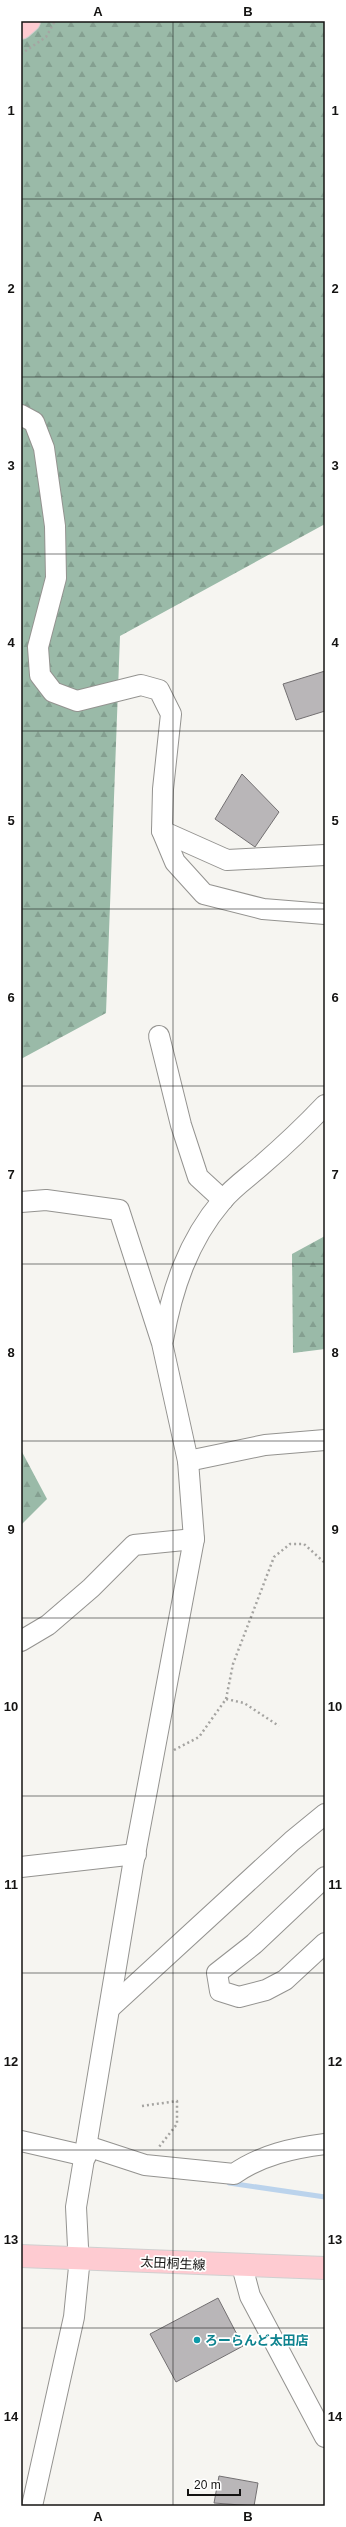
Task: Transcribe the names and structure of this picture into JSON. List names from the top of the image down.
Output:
{
  "streets": {
    "main road": ["太田桐生線"]
  },
  "places": ["ろーらんど太田店"],
  "scale_bar": "20 m",
  "grid": {
    "columns": ["A", "B"],
    "rows": [
      "1",
      "2",
      "3",
      "4",
      "5",
      "6",
      "7",
      "8",
      "9",
      "10",
      "11",
      "12",
      "13",
      "14"
    ]
  }
}
